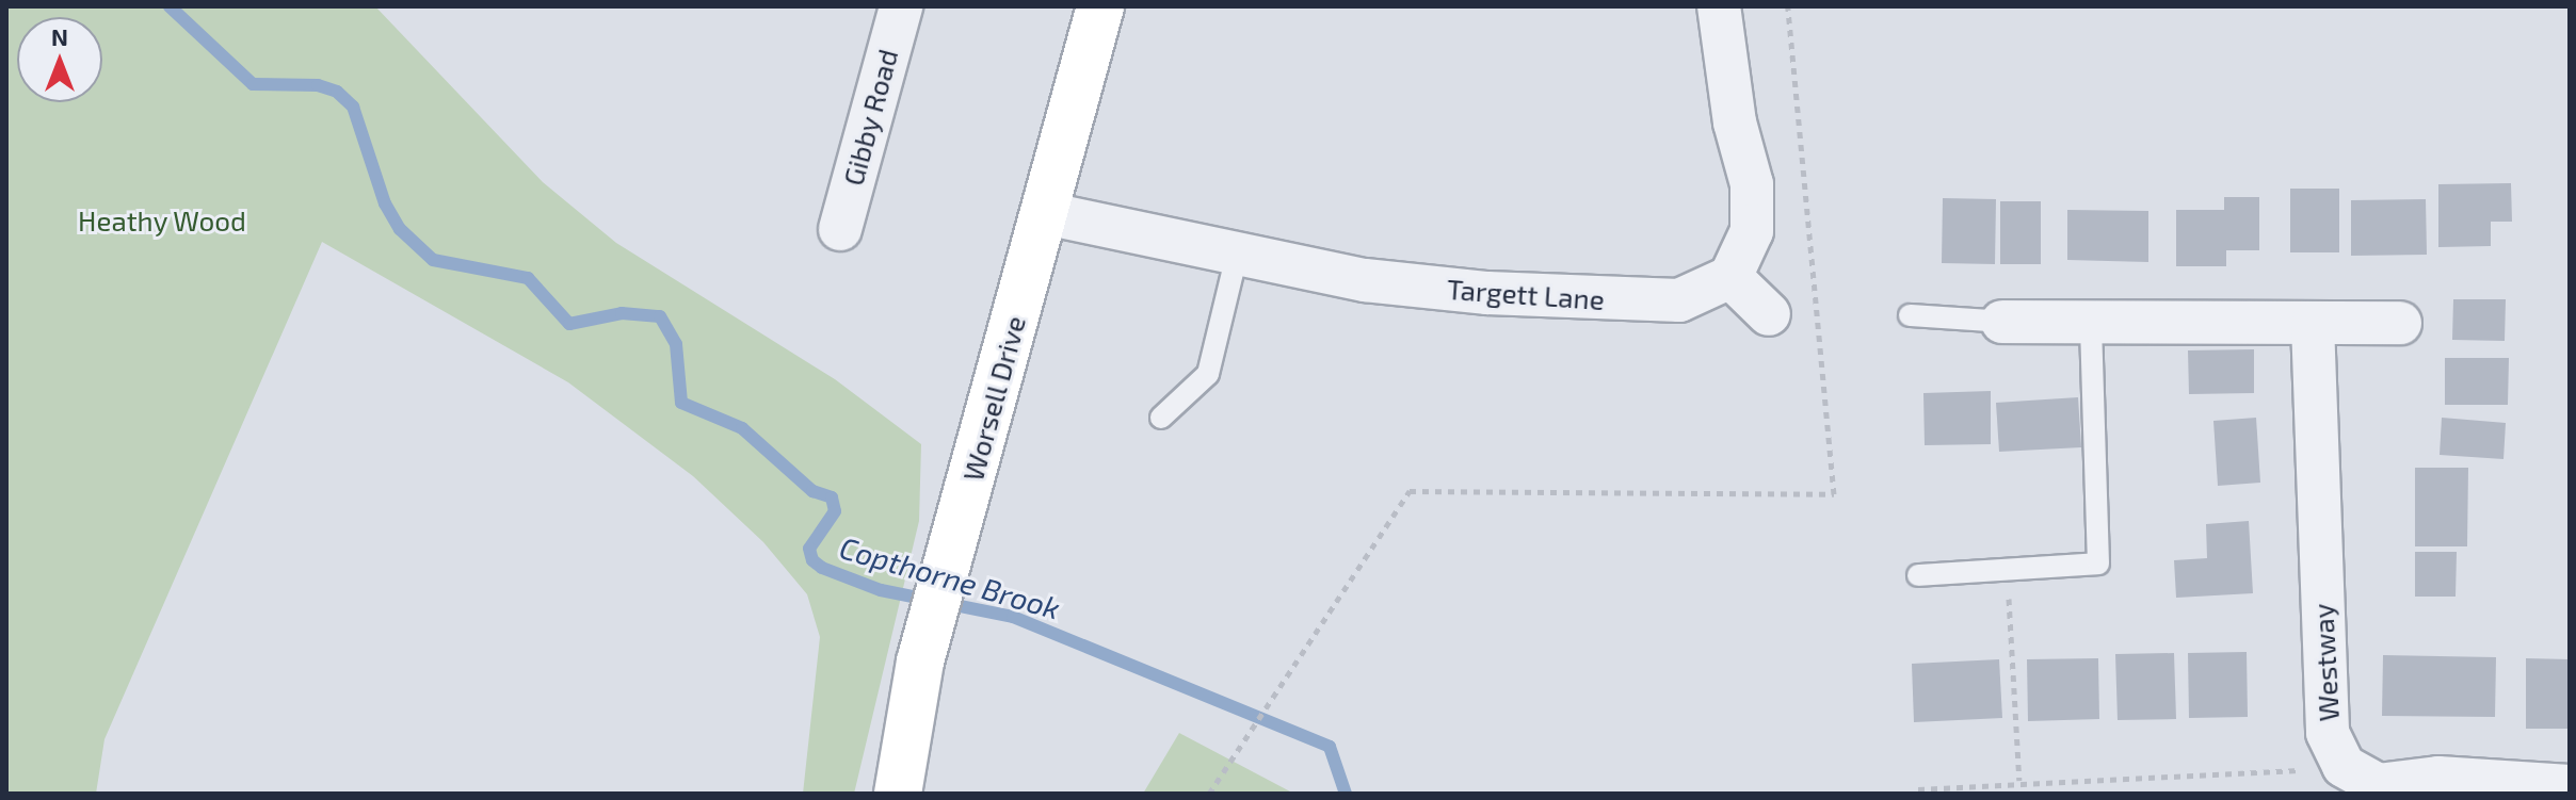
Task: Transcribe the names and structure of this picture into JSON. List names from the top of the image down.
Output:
{
  "streets": {
    "street": [
      "Gibby Road",
      "Targett Lane",
      "Worsell Drive",
      "Westway"
    ]
  },
  "crossings": [
    ["Targett Lane", "Worsell Drive"]
  ],
  "water": ["Copthorne Brook"],
  "parks": ["Heathy Wood"],
  "north": "top"
}
